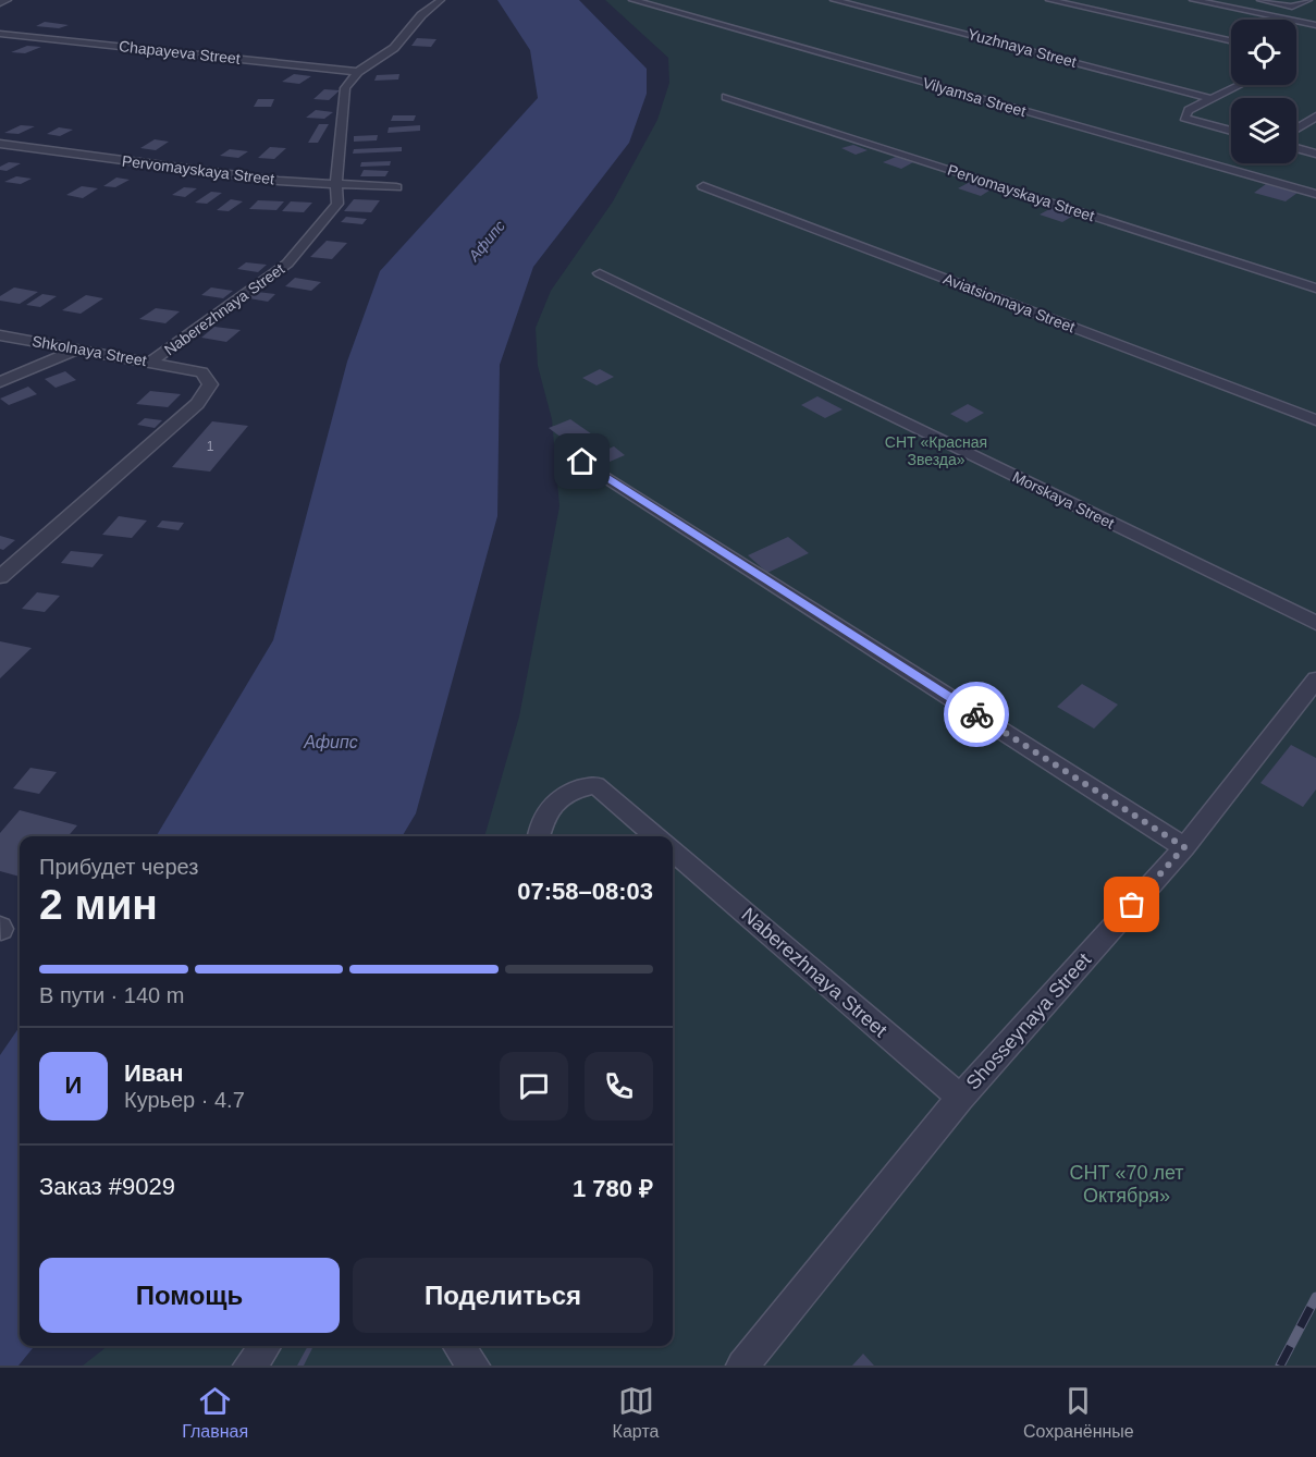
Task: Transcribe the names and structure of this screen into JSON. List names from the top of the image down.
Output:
{
  "streets": {
    "street": [
      "Yuzhnaya Street",
      "Chapayeva Street",
      "Vilyamsa Street",
      "Pervomayskaya Street",
      "Aviatsionnaya Street",
      "Naberezhnaya Street",
      "Shkolnaya Street",
      "Morskaya Street",
      "Shosseynaya Street"
    ]
  },
  "crossings": [
    ["Chapayeva Street", "Naberezhnaya Street"],
    ["Pervomayskaya Street", "Naberezhnaya Street"],
    ["Naberezhnaya Street", "Shkolnaya Street"],
    ["Naberezhnaya Street", "Shosseynaya Street"]
  ],
  "water": ["Афипс"],
  "parks": ["СНТ «Красная Звезда»", "СНТ «70 лет Октября»"],
  "house_numbers": ["1"],
  "page": {
    "heading": ["2 мин", "Прибудет через", "07:58–08:03"],
    "panel": [
      "Иван",
      "Курьер · 4.7",
      "Заказ #9029",
      "1 780 ₽"
    ],
    "bar": "В пути · 140 m",
    "round": "И",
    "buttons": ["Помощь", "Поделиться"],
    "tabs": ["Главная", "Карта", "Сохранённые"]
  }
}
